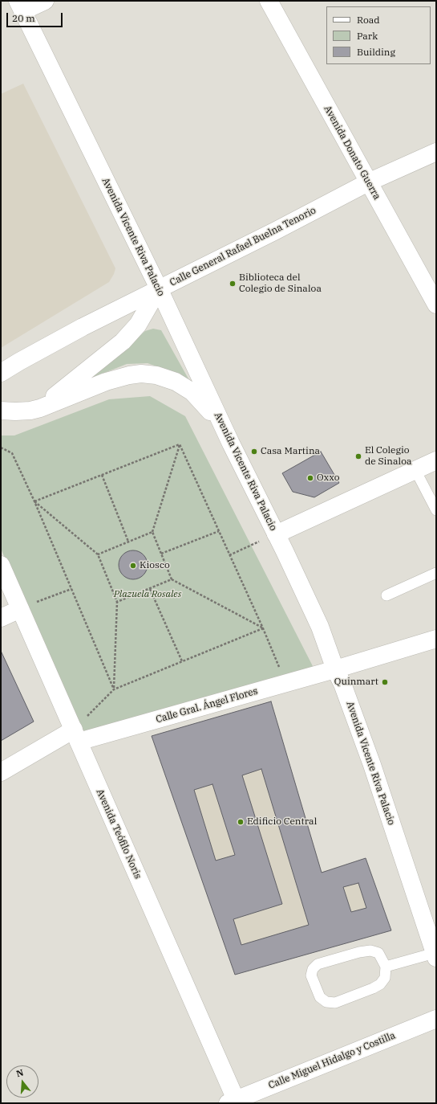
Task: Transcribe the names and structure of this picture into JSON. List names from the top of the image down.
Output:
{
  "streets": {
    "main road": [
      "Avenida Donato Guerra",
      "Avenida Vicente Riva Palacio",
      "Calle General Rafael Buelna Tenorio",
      "Calle Gral. Ángel Flores",
      "Avenida Teófilo Noris",
      "Calle Miguel Hidalgo y Costilla"
    ]
  },
  "crossings": [
    ["Avenida Donato Guerra", "Calle General Rafael Buelna Tenorio"],
    ["Avenida Vicente Riva Palacio", "Calle General Rafael Buelna Tenorio"],
    ["Avenida Vicente Riva Palacio", "Calle Gral. Ángel Flores"],
    ["Calle Gral. Ángel Flores", "Avenida Teófilo Noris"],
    ["Avenida Teófilo Noris", "Calle Miguel Hidalgo y Costilla"]
  ],
  "parks": ["Plazuela Rosales"],
  "places": [
    "Biblioteca del Colegio de Sinaloa",
    "Casa Martina",
    "El Colegio de Sinaloa",
    "Oxxo",
    "Kiosco",
    "Quinmart",
    "Edificio Central"
  ],
  "legend": ["Road", "Park", "Building"],
  "scale_bar": "20 m",
  "north": "top"
}
